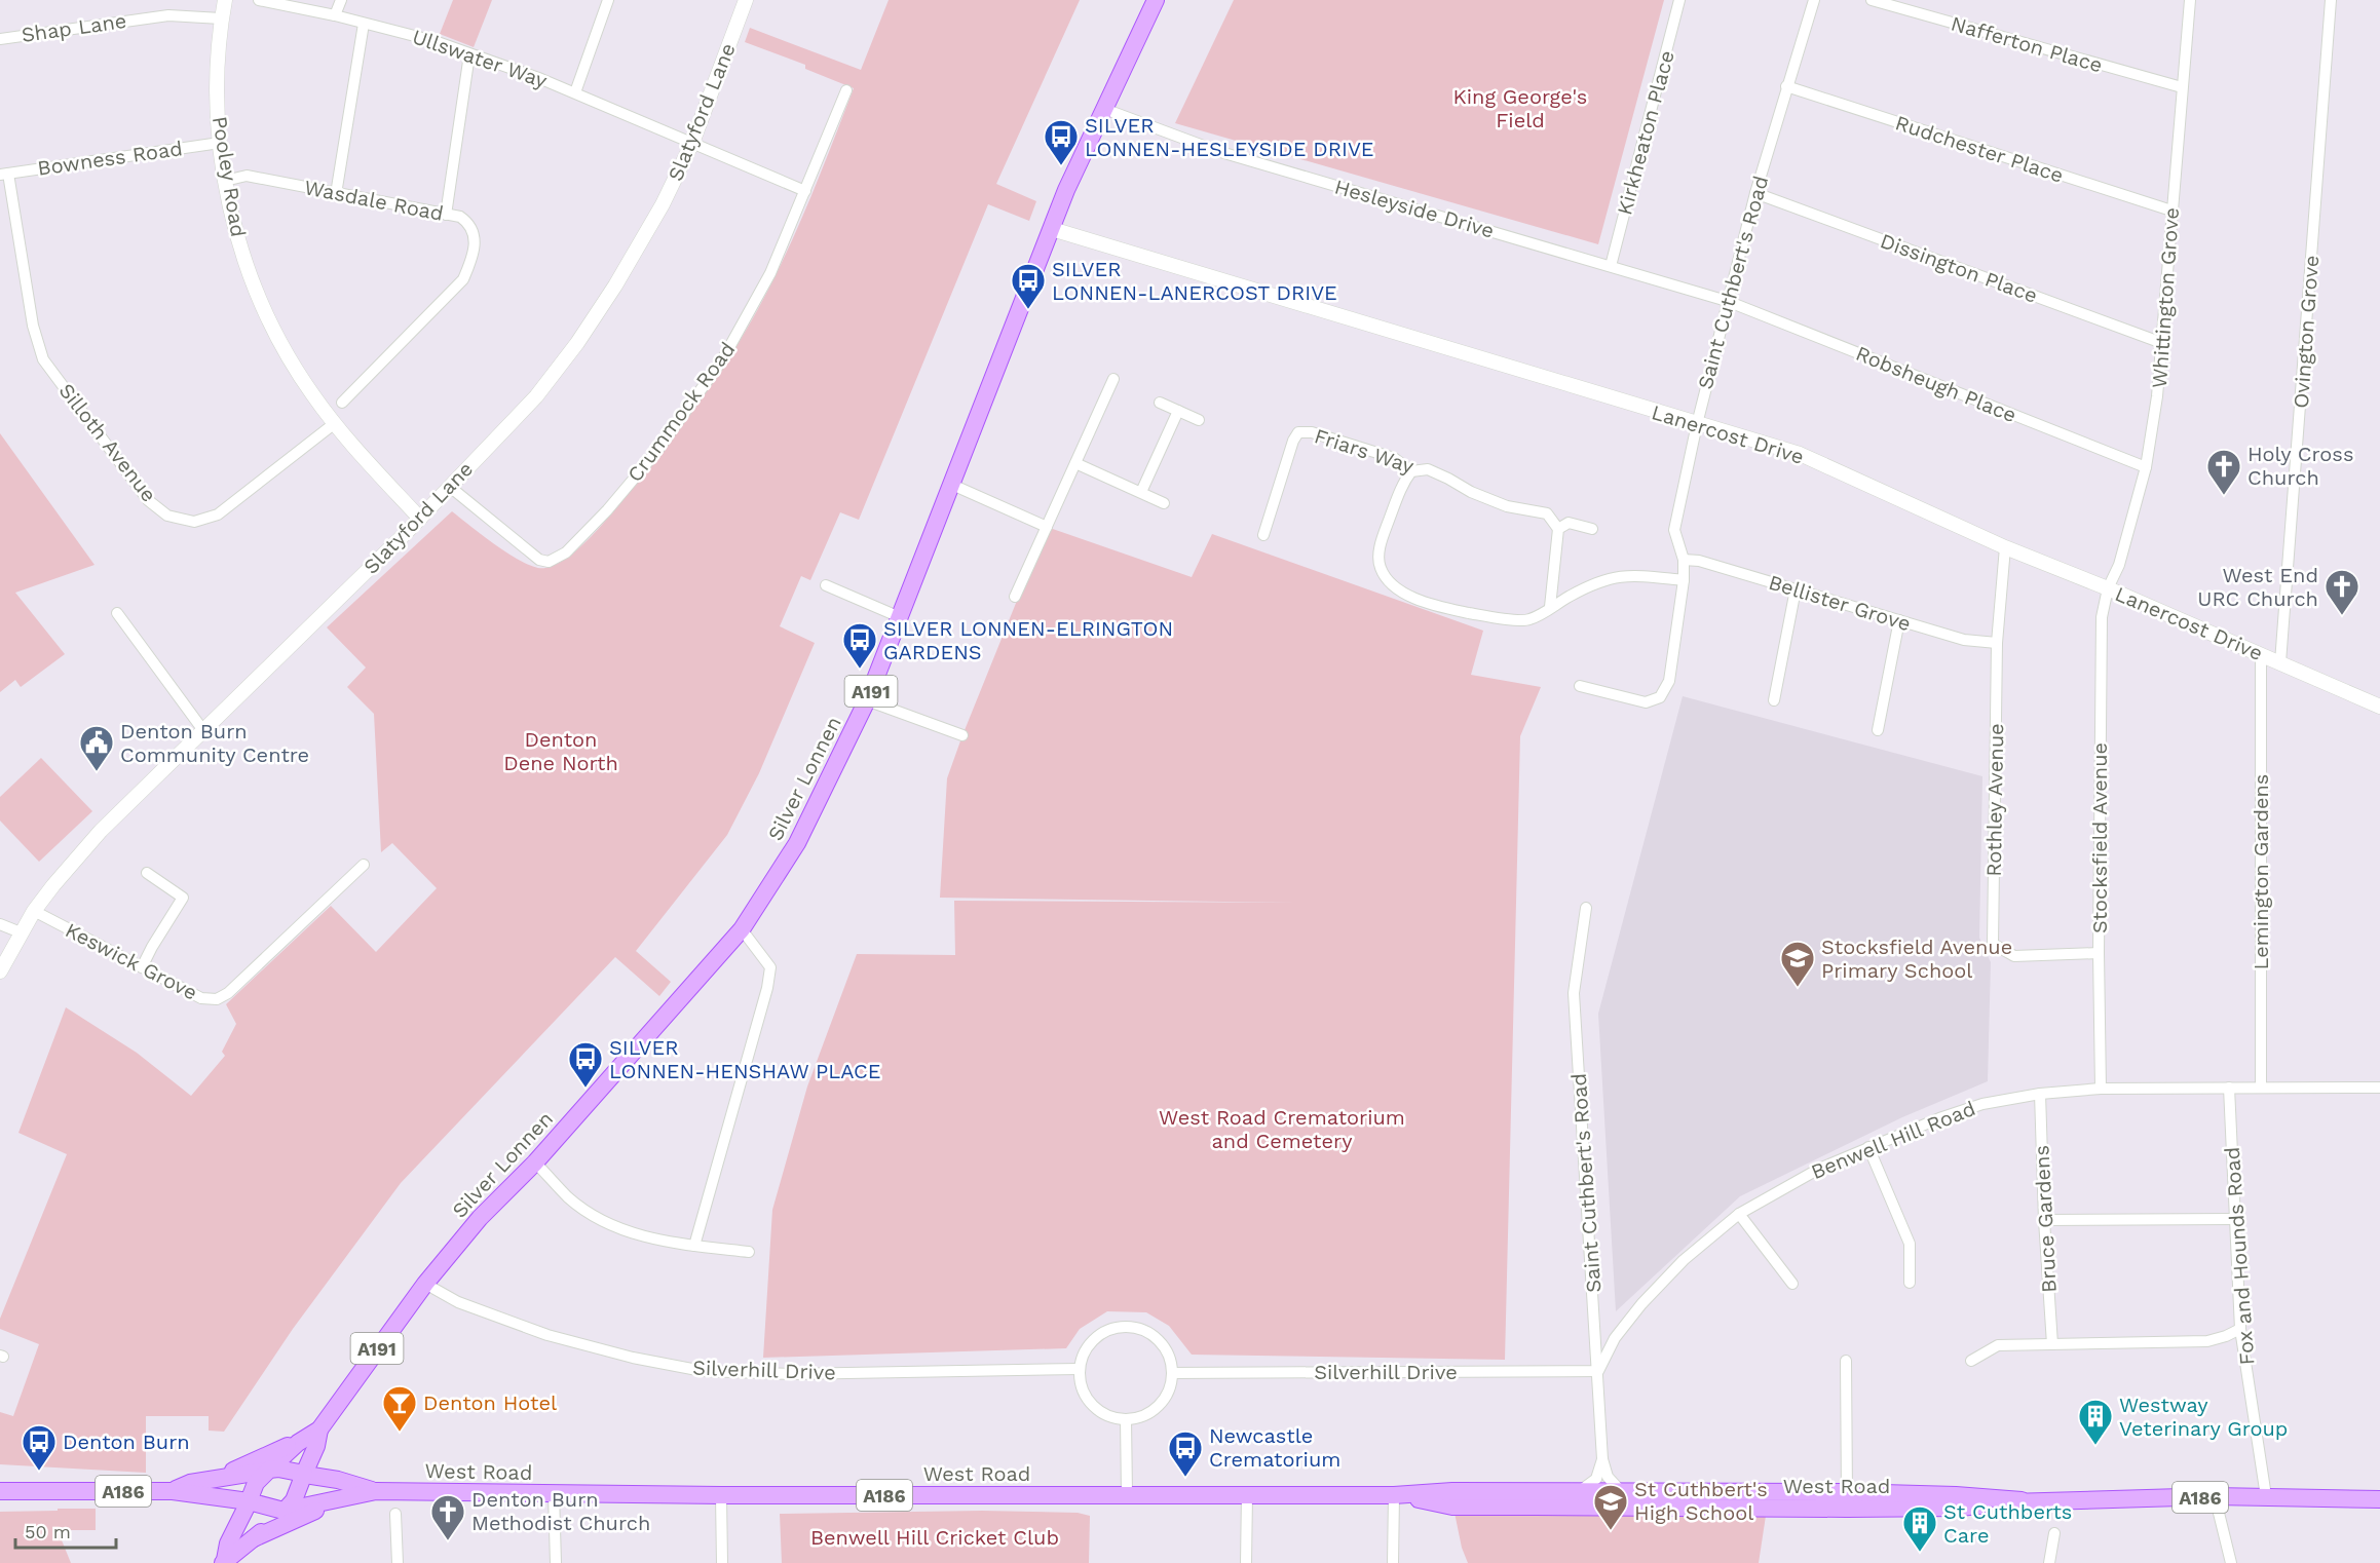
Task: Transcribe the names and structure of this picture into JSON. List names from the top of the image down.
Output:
{
  "streets": {
    "main road": [
      "A191",
      "Silver Lonnen",
      "West Road",
      "A186"
    ],
    "street": [
      "Shap Lane",
      "Nafferton Place",
      "Ullswater Way",
      "Slatyford Lane",
      "Kirkheaton Place",
      "Rudchester Place",
      "Bowness Road",
      "Pooley Road",
      "Wasdale Road",
      "Hesleyside Drive",
      "Dissington Place",
      "Saint Cuthbert's Road",
      "Whittington Grove",
      "Ovington Grove",
      "Robsheugh Place",
      "Crummock Road",
      "Lanercost Drive",
      "Silloth Avenue",
      "Friars Way",
      "Bellister Grove",
      "Rothley Avenue",
      "Stocksfield Avenue",
      "Lemington Gardens",
      "Keswick Grove",
      "Benwell Hill Road",
      "Bruce Gardens",
      "Fox and Hounds Road",
      "Silverhill Drive"
    ]
  },
  "crossings": [
    ["Shap Lane", "Pooley Road"],
    ["Nafferton Place", "Whittington Grove"],
    ["Ullswater Way", "Slatyford Lane"],
    ["Ullswater Way", "Crummock Road"],
    ["Slatyford Lane", "Pooley Road"],
    ["Slatyford Lane", "Crummock Road"],
    ["Slatyford Lane", "Keswick Grove"],
    ["Kirkheaton Place", "Hesleyside Drive"],
    ["Rudchester Place", "Saint Cuthbert's Road"],
    ["Rudchester Place", "Whittington Grove"],
    ["Bowness Road", "Pooley Road"],
    ["Bowness Road", "Silloth Avenue"],
    ["Pooley Road", "Wasdale Road"],
    ["Pooley Road", "Silloth Avenue"],
    ["Hesleyside Drive", "Saint Cuthbert's Road"],
    ["Hesleyside Drive", "Robsheugh Place"],
    ["Hesleyside Drive", "Silver Lonnen"],
    ["Dissington Place", "Saint Cuthbert's Road"],
    ["Dissington Place", "Whittington Grove"],
    ["Saint Cuthbert's Road", "Robsheugh Place"],
    ["Saint Cuthbert's Road", "Lanercost Drive"],
    ["Saint Cuthbert's Road", "Bellister Grove"],
    ["Saint Cuthbert's Road", "Benwell Hill Road"],
    ["Saint Cuthbert's Road", "Silverhill Drive"],
    ["Saint Cuthbert's Road", "West Road"],
    ["Whittington Grove", "Robsheugh Place"],
    ["Whittington Grove", "Lanercost Drive"],
    ["Whittington Grove", "Stocksfield Avenue"],
    ["Ovington Grove", "Lanercost Drive"],
    ["Lanercost Drive", "Silver Lonnen"],
    ["Lanercost Drive", "Rothley Avenue"],
    ["Lanercost Drive", "Stocksfield Avenue"],
    ["Lanercost Drive", "Lemington Gardens"],
    ["Bellister Grove", "Rothley Avenue"],
    ["A191", "Silver Lonnen"],
    ["A191", "West Road"],
    ["A191", "A186"],
    ["Silver Lonnen", "Silverhill Drive"],
    ["Silver Lonnen", "West Road"],
    ["Silver Lonnen", "A186"],
    ["Rothley Avenue", "Stocksfield Avenue"],
    ["Stocksfield Avenue", "Benwell Hill Road"],
    ["Lemington Gardens", "Benwell Hill Road"],
    ["Benwell Hill Road", "Bruce Gardens"],
    ["Benwell Hill Road", "Fox and Hounds Road"],
    ["Benwell Hill Road", "Silverhill Drive"],
    ["Fox and Hounds Road", "West Road"],
    ["West Road", "A186"]
  ],
  "parks": [
    "King George's Field",
    "Denton Dene North",
    "West Road Crematorium and Cemetery",
    "Benwell Hill Cricket Club"
  ],
  "places": {
    "bus stop": [
      "SILVER LONNEN-HESLEYSIDE DRIVE",
      "SILVER LONNEN-LANERCOST DRIVE",
      "SILVER LONNEN-ELRINGTON GARDENS",
      "SILVER LONNEN-HENSHAW PLACE",
      "Denton Burn",
      "Newcastle Crematorium"
    ],
    "church": ["Holy Cross Church", "West End URC Church", "Denton Burn Methodist Church"],
    "public building": ["Denton Burn Community Centre"],
    "school or university": ["Stocksfield Avenue Primary School", "St Cuthbert's High School"],
    "bar": ["Denton Hotel"],
    "building": ["Westway Veterinary Group", "St Cuthberts Care"]
  },
  "scale_bar": "50 m"
}
